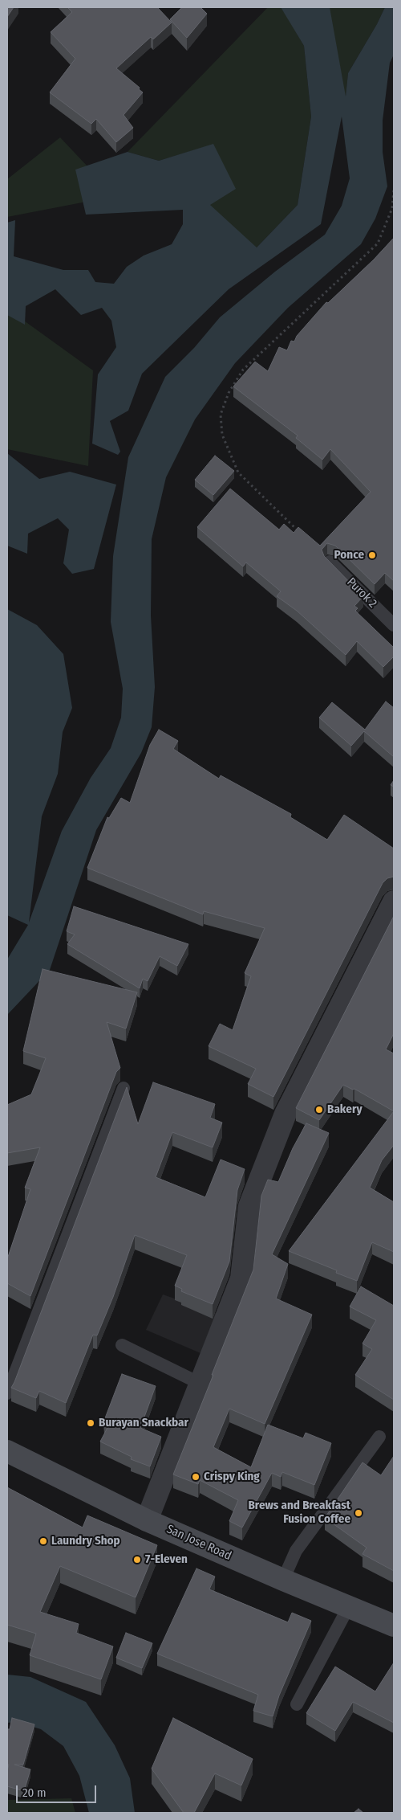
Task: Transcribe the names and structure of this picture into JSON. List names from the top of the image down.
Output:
{
  "streets": {
    "main road": ["San Jose Road"],
    "lane": ["Purok 2"]
  },
  "places": [
    "Ponce",
    "Bakery",
    "Burayan Snackbar",
    "Crispy King",
    "Brews and Breakfast Fusion Coffee",
    "Laundry Shop",
    "7-Eleven"
  ],
  "scale_bar": "20 m"
}
